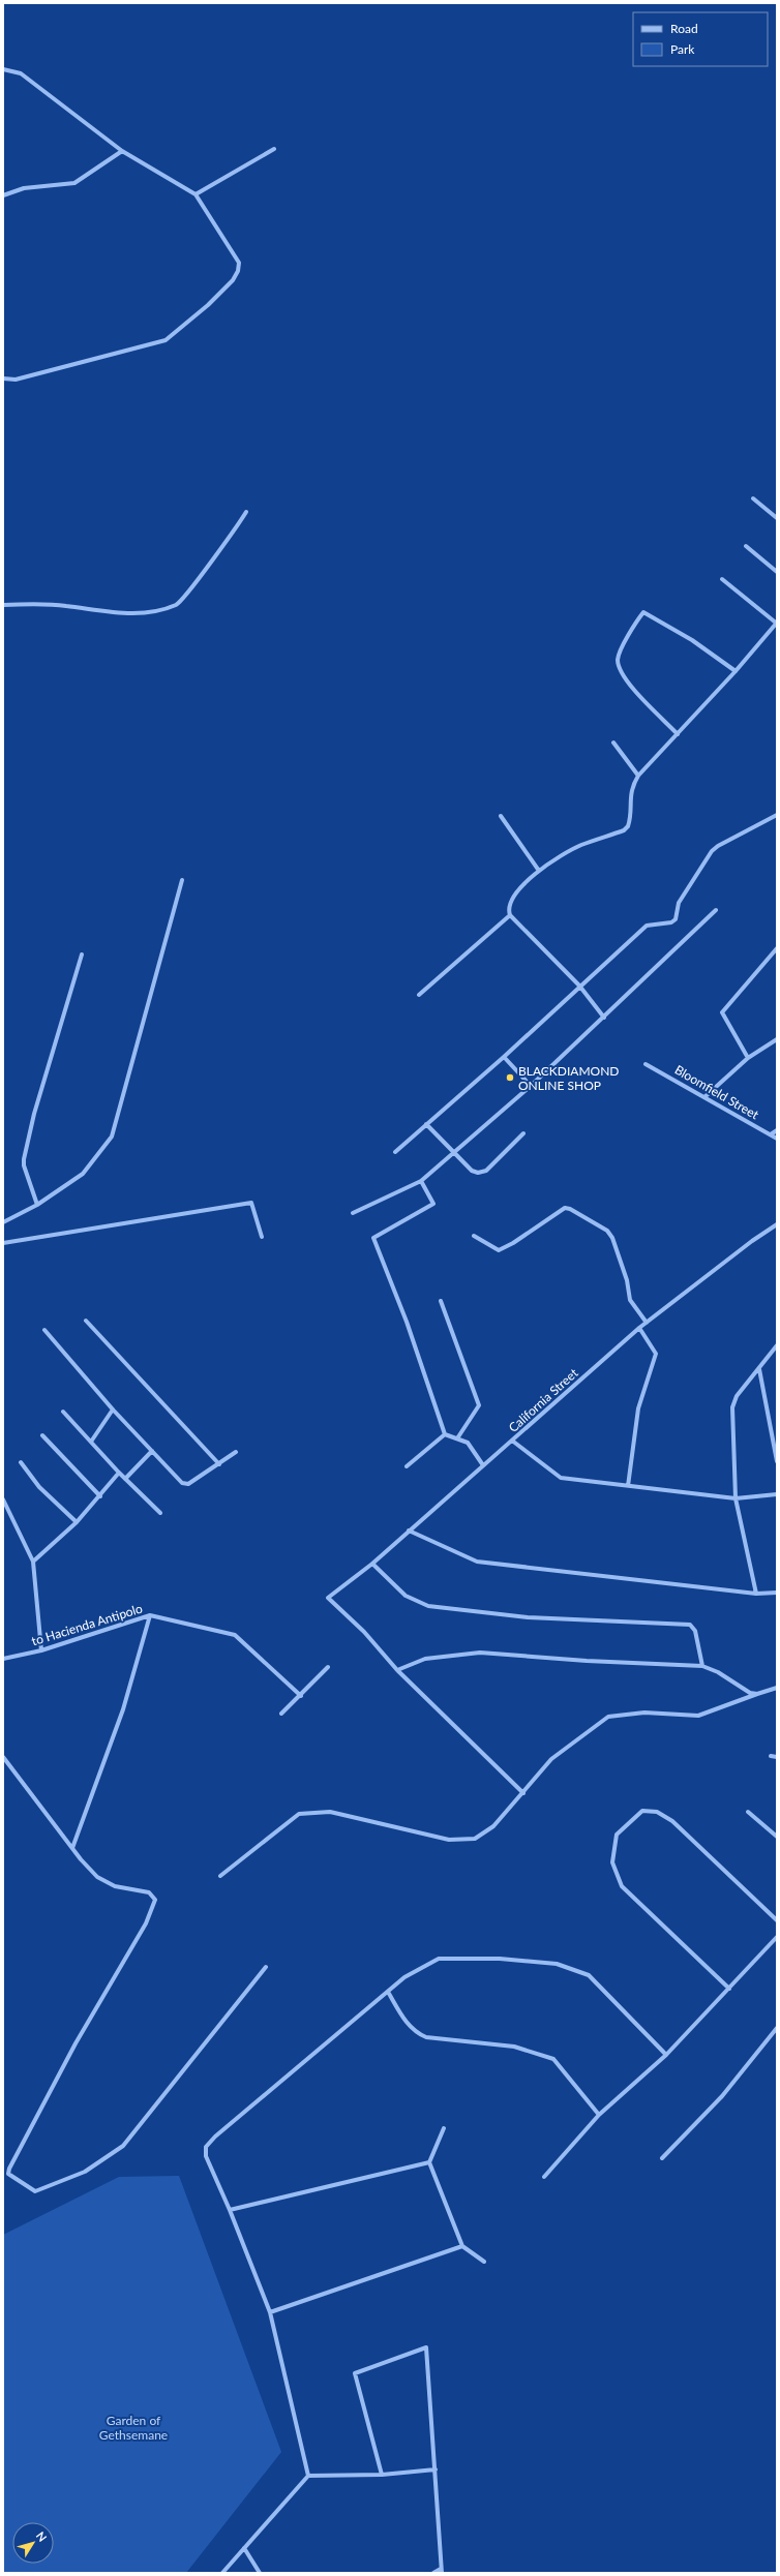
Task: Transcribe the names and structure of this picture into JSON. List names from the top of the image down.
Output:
{
  "streets": {
    "street": ["Bloomfield Street", "California Street", "to Hacienda Antipolo"]
  },
  "parks": ["Garden of Gethsemane"],
  "places": ["BLACKDIAMOND ONLINE SHOP"],
  "legend": ["Road", "Park"],
  "north": "top right"
}
